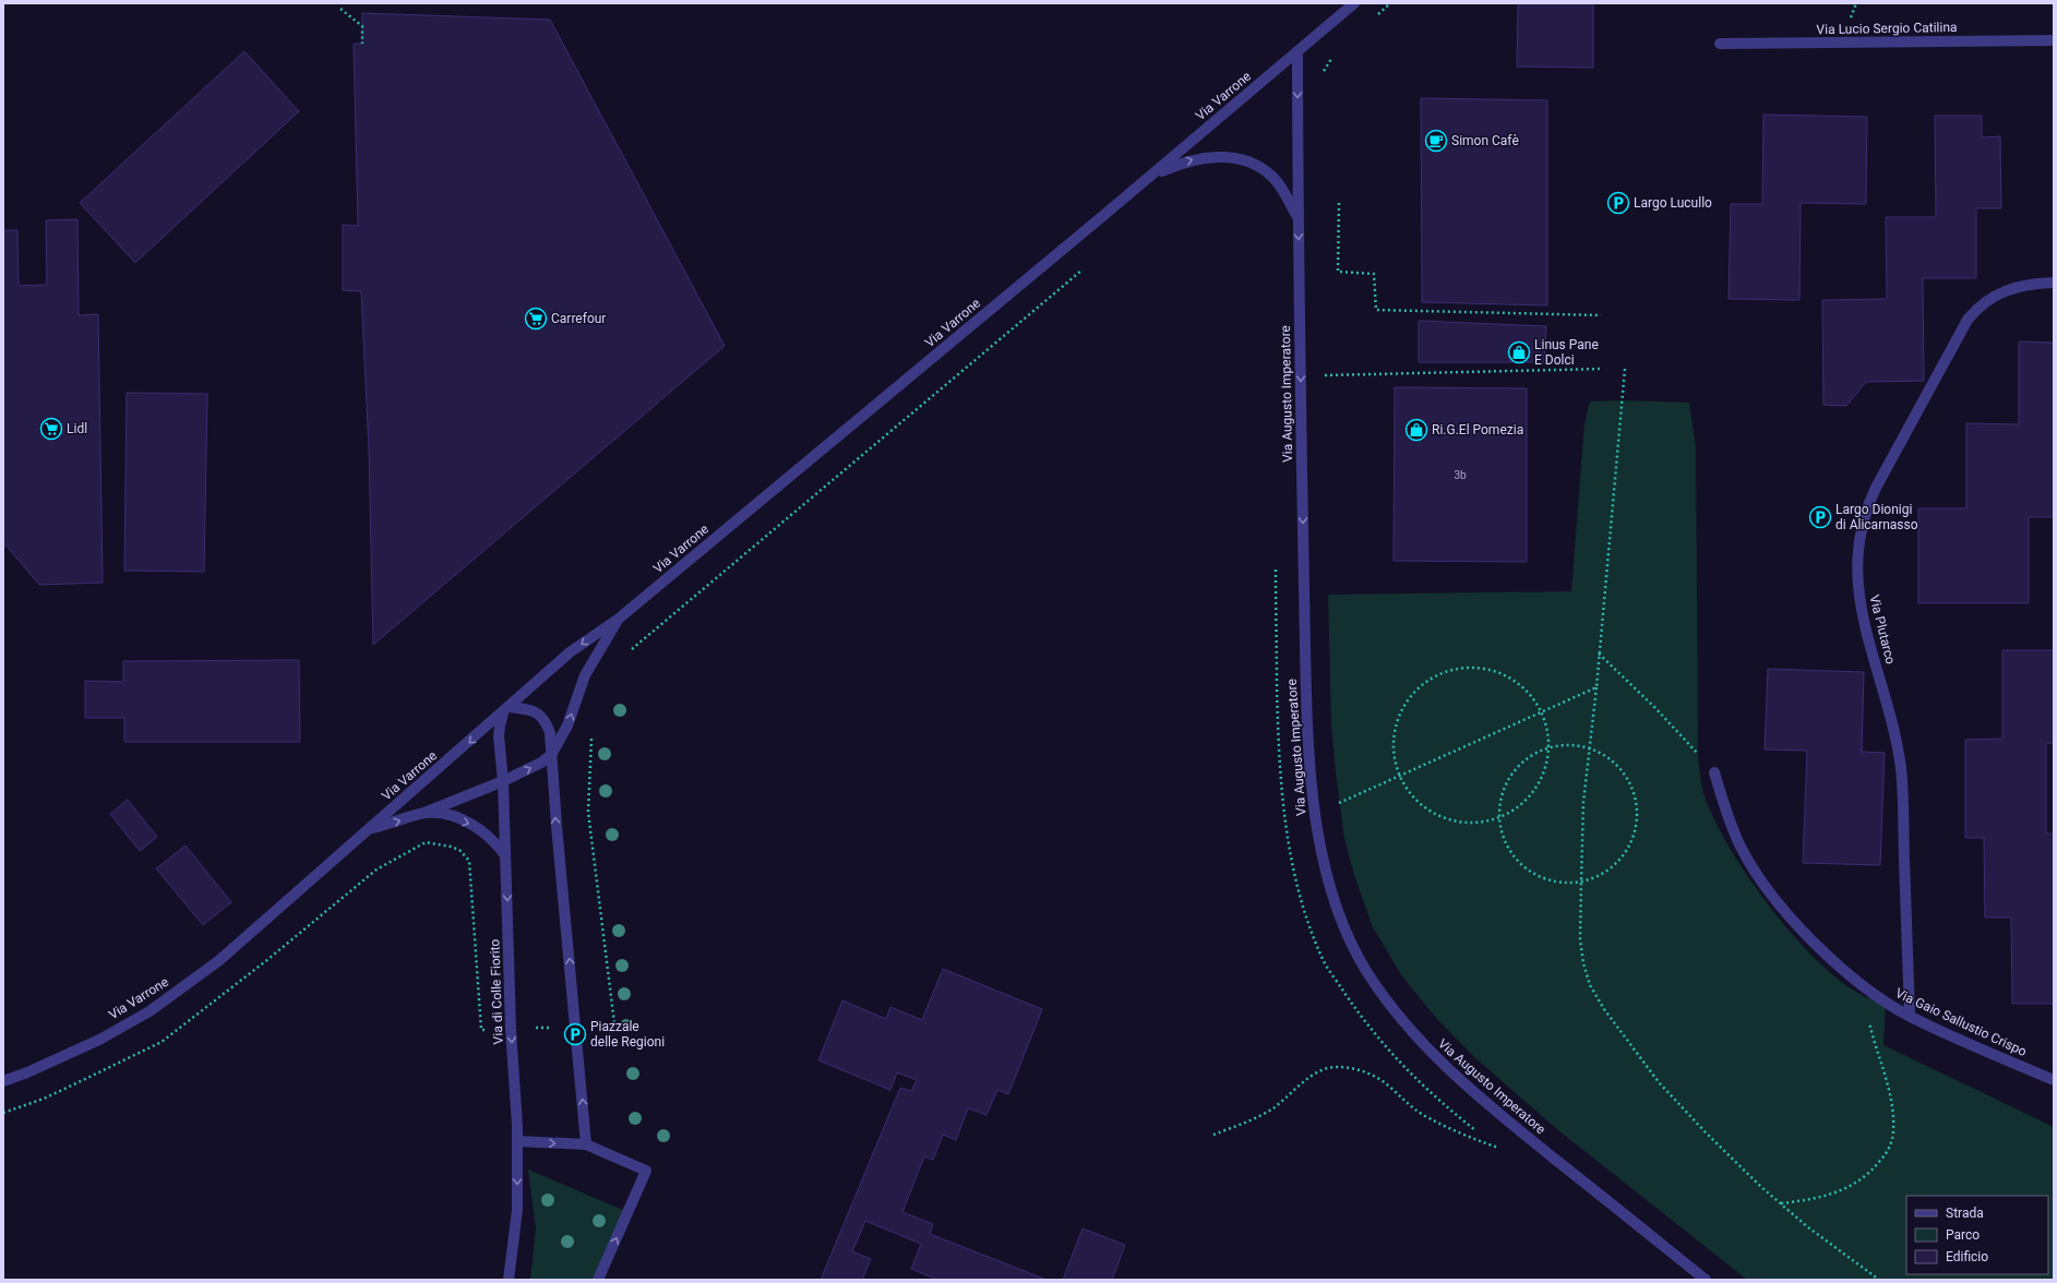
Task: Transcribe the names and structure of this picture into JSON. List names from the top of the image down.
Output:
{
  "streets": {
    "street": [
      "Via Lucio Sergio Catilina",
      "Via Varrone",
      "Via Augusto Imperatore",
      "Via Plutarco",
      "Via di Colle Fiorito",
      "Via Gaio Sallustio Crispo"
    ]
  },
  "crossings": [
    ["Via Varrone", "Via Augusto Imperatore"],
    ["Via Varrone", "Via di Colle Fiorito"],
    ["Via Plutarco", "Via Gaio Sallustio Crispo"]
  ],
  "one_way": ["Via Augusto Imperatore"],
  "places": {
    "cafe": ["Simon Cafè"],
    "parking": ["Largo Lucullo", "Largo Dionigi di Alicarnasso", "Piazzale delle Regioni"],
    "supermarket": ["Carrefour", "Lidl"],
    "shop": ["Linus Pane E Dolci", "Ri.G.El Pomezia"]
  },
  "house_numbers": ["3b"],
  "legend": ["Strada", "Parco", "Edificio"]
}
